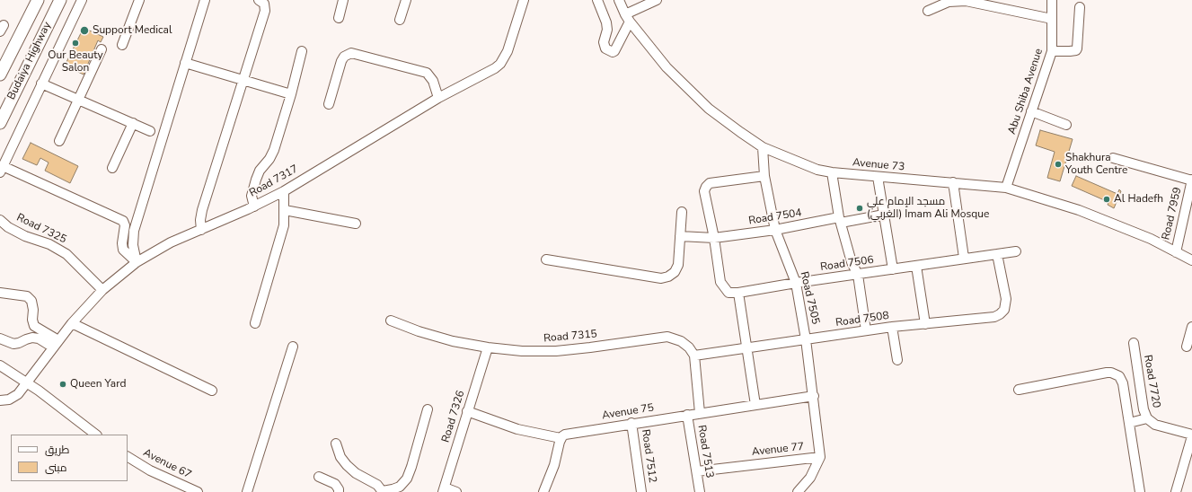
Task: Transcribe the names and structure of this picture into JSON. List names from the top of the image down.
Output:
{
  "streets": {
    "main road": ["Budaiya Highway"],
    "street": [
      "Abu Shiba Avenue",
      "Avenue 73",
      "Road 7317",
      "Road 7959",
      "Road 7504",
      "Road 7325",
      "Road 7506",
      "Road 7505",
      "Road 7508",
      "Road 7315",
      "Road 7720",
      "Avenue 75",
      "Road 7326",
      "Avenue 77",
      "Road 7513",
      "Road 7512",
      "Avenue 67"
    ]
  },
  "crossings": [
    ["Abu Shiba Avenue", "Avenue 73"],
    ["Avenue 73", "Road 7959"],
    ["Avenue 73", "Road 7505"],
    ["Road 7317", "Road 7325"],
    ["Road 7504", "Road 7505"],
    ["Road 7506", "Road 7505"],
    ["Road 7506", "Road 7508"],
    ["Road 7505", "Road 7508"],
    ["Road 7505", "Avenue 75"],
    ["Road 7505", "Avenue 77"],
    ["Road 7315", "Road 7326"],
    ["Avenue 75", "Road 7513"],
    ["Avenue 75", "Road 7512"],
    ["Avenue 77", "Road 7513"]
  ],
  "places": [
    "Support Medical",
    "Our Beauty Salon",
    "Shakhura Youth Centre",
    "Al Hadefh",
    "مسجد الإمام علي (الغربي) Imam Ali Mosque",
    "Queen Yard"
  ],
  "legend": ["طريق", "مبنى"]
}
